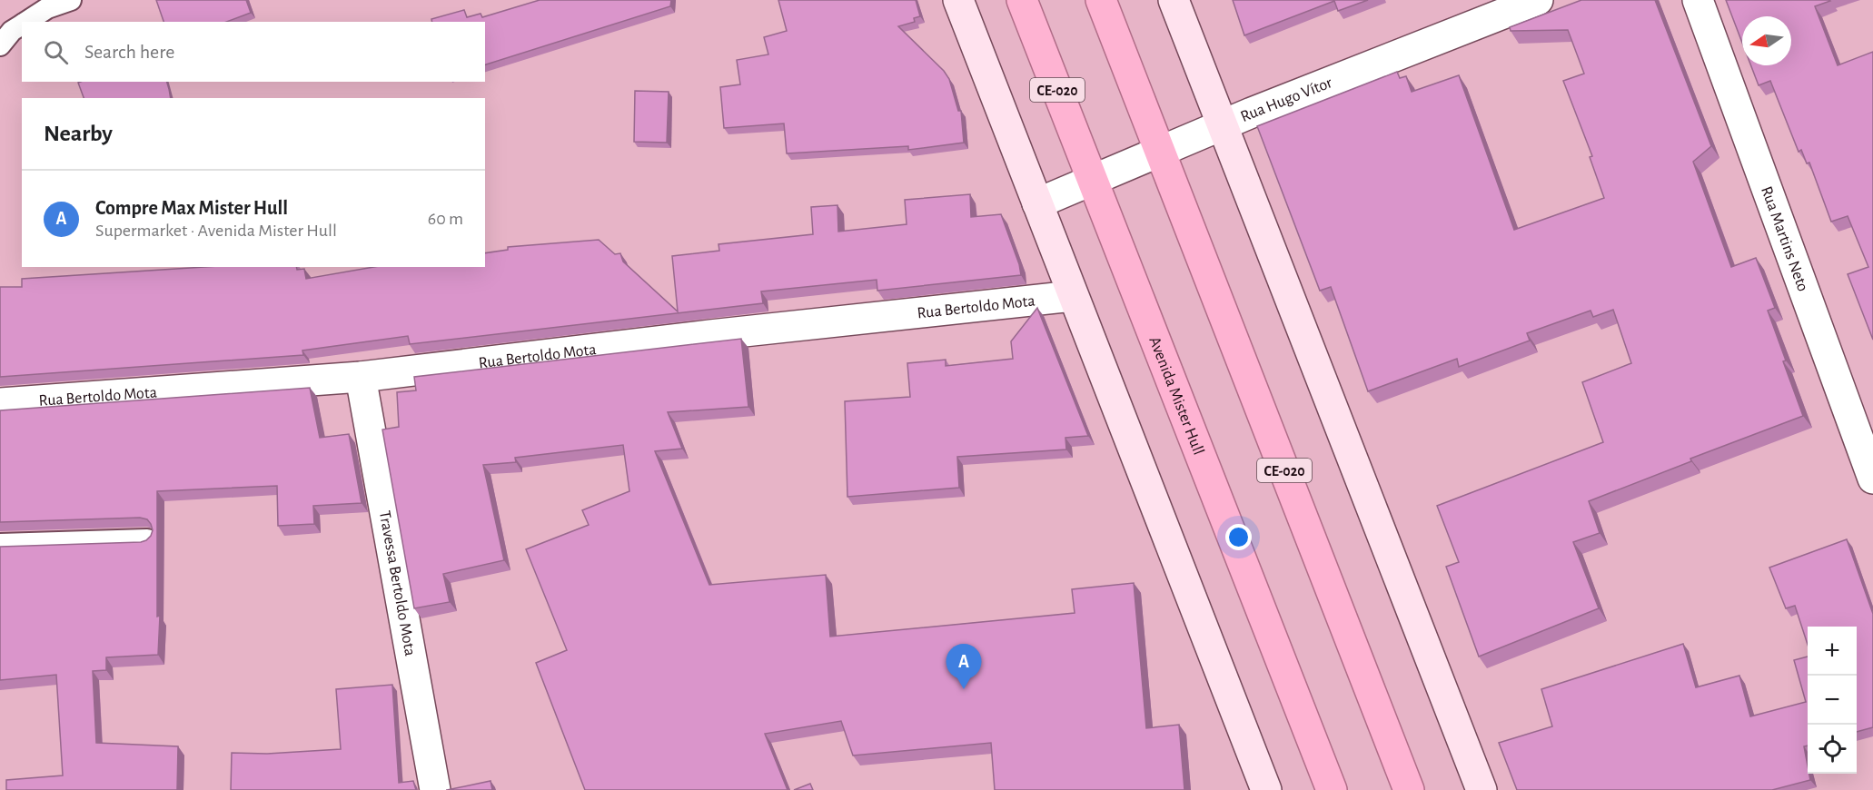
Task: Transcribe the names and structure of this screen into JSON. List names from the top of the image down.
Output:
{
  "streets": {
    "highway": ["CE-020", "Avenida Mister Hull"],
    "street": [
      "Rua Hugo Vítor",
      "Rua Martins Neto",
      "Rua Bertoldo Mota",
      "Travessa Bertoldo Mota"
    ]
  },
  "crossings": [
    ["CE-020", "Rua Hugo Vítor"],
    ["Rua Hugo Vítor", "Avenida Mister Hull"],
    ["Rua Bertoldo Mota", "Travessa Bertoldo Mota"]
  ],
  "north": "left",
  "page": {
    "search": "Search here",
    "heading": "Nearby",
    "list": [
      {
        "mark": "A",
        "name": "Compre Max Mister Hull",
        "note": "Supermarket · Avenida Mister Hull",
        "value": "60 m"
      }
    ],
    "map_buttons": ["+", "−"],
    "pins": "A"
  }
}
